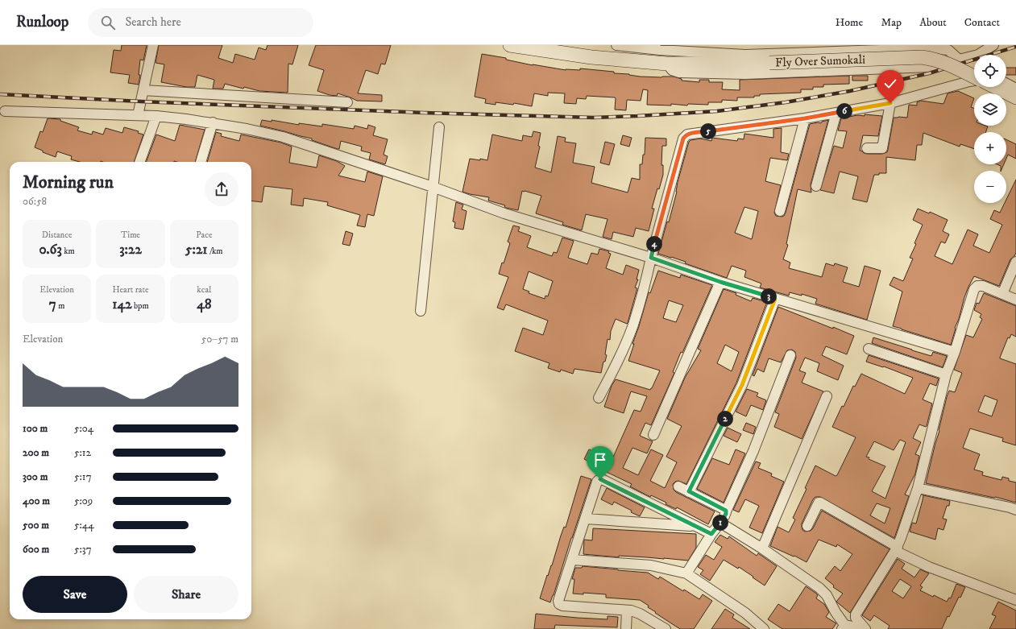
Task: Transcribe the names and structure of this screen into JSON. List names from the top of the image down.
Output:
{
  "streets": {
    "main road": ["Fly Over Sumokali"]
  },
  "page": {
    "header": "Runloop",
    "search": "Search here",
    "nav": [
      "Home",
      "Map",
      "About",
      "Contact"
    ],
    "map_buttons": ["+", "−"],
    "pins": [
      "6",
      "5",
      "4",
      "3",
      "2",
      "1"
    ],
    "heading": ["Morning run", "06:58"],
    "stats": [
      ["Distance", "0.63 km"],
      ["Time", "3:22"],
      ["Pace", "5:21 /km"],
      ["Elevation", "7 m"],
      ["Heart rate", "142 bpm"],
      ["kcal", "48"]
    ],
    "chart": ["Elevation", "50–57 m"],
    "list": [
      {
        "name": "100 m",
        "note": "5:04"
      },
      {
        "name": "200 m",
        "note": "5:12"
      },
      {
        "name": "300 m",
        "note": "5:17"
      },
      {
        "name": "400 m",
        "note": "5:09"
      },
      {
        "name": "500 m",
        "note": "5:44"
      },
      {
        "name": "600 m",
        "note": "5:37"
      }
    ],
    "buttons": ["Save", "Share"]
  }
}
